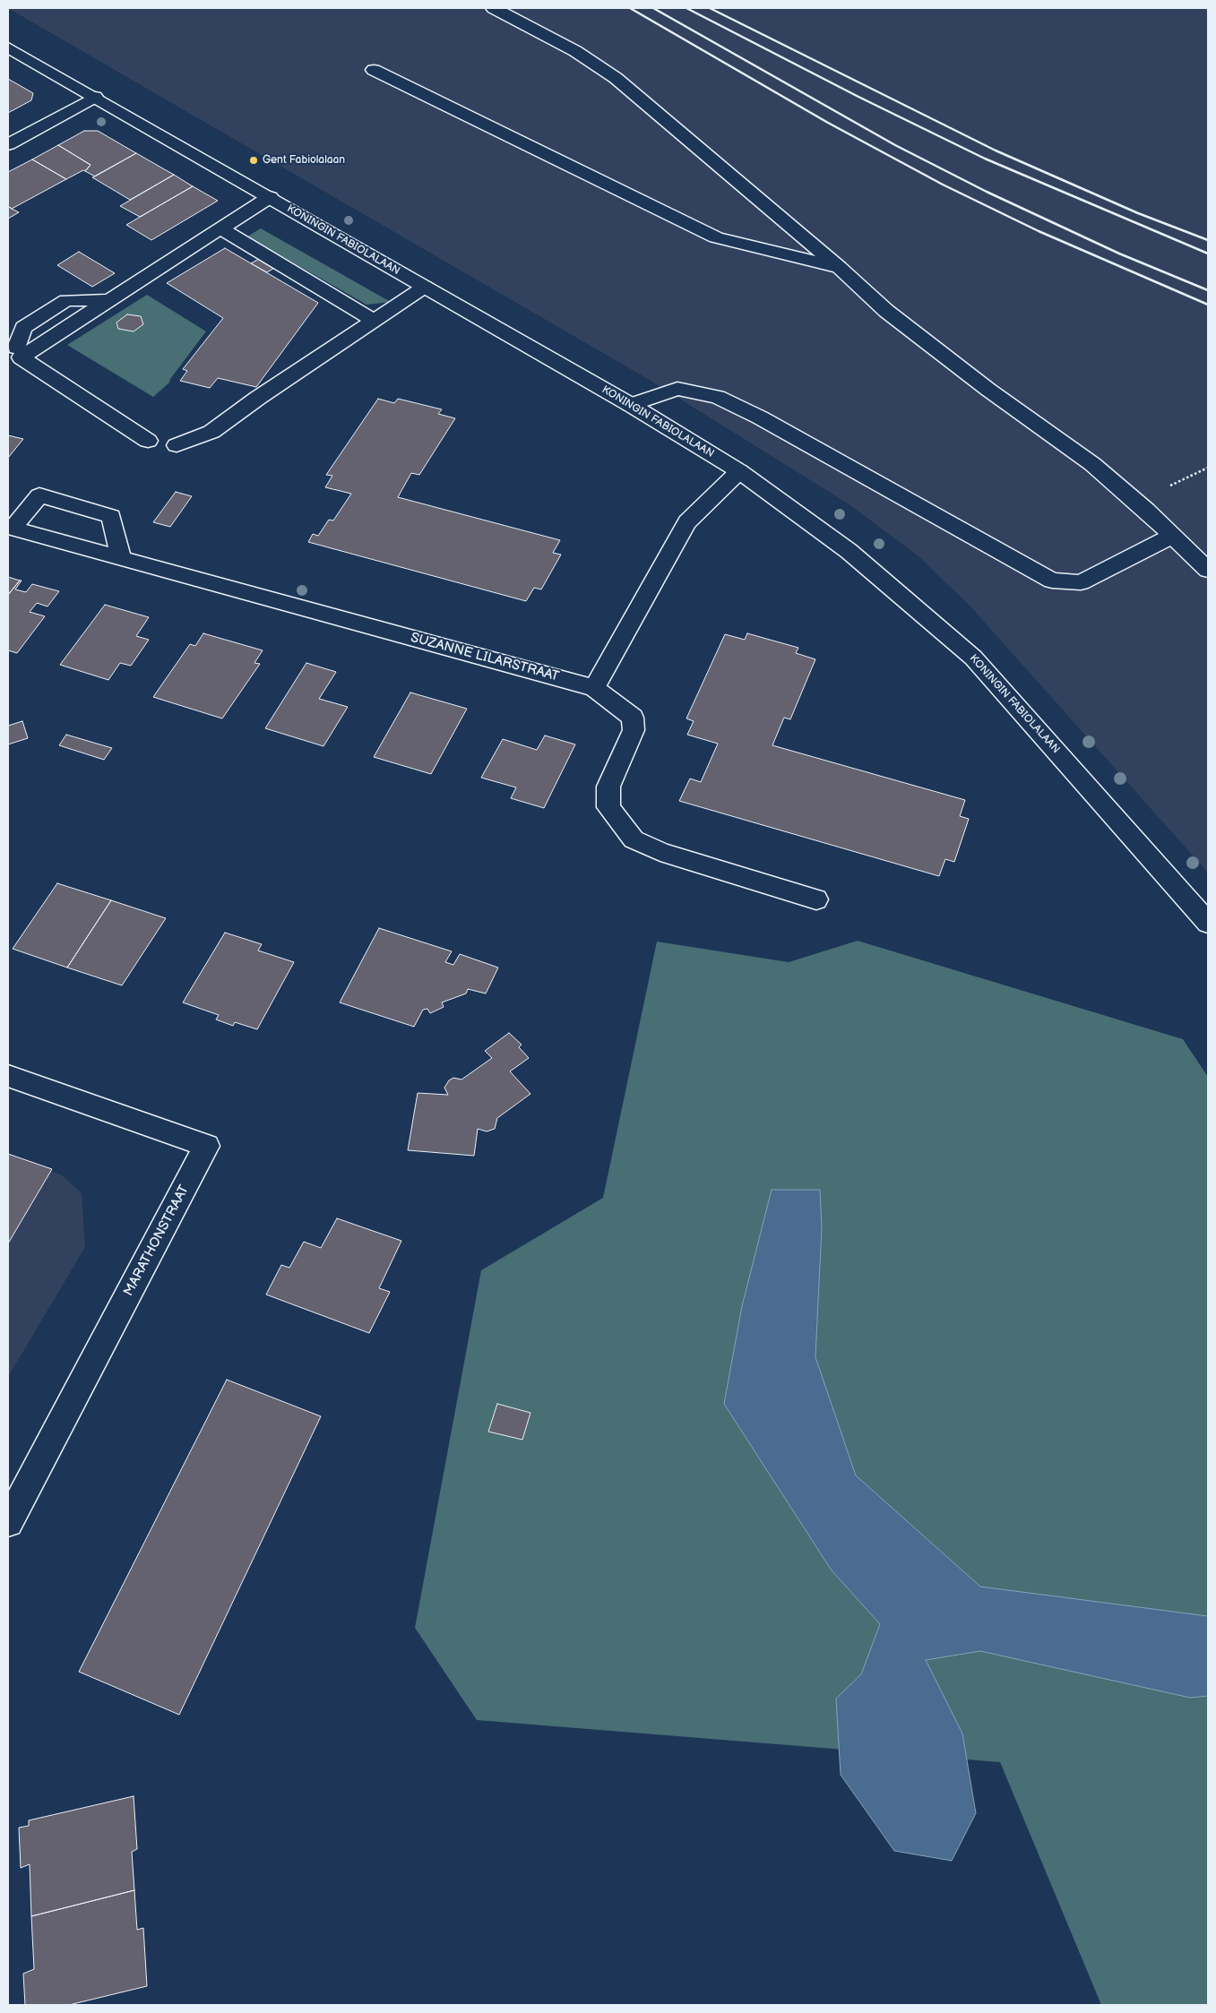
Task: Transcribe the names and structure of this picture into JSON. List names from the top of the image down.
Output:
{
  "streets": {
    "street": ["KONINGIN FABIOLALAAN", "SUZANNE LILARSTRAAT", "MARATHONSTRAAT"]
  },
  "places": ["Gent Fabiolalaan"]
}
